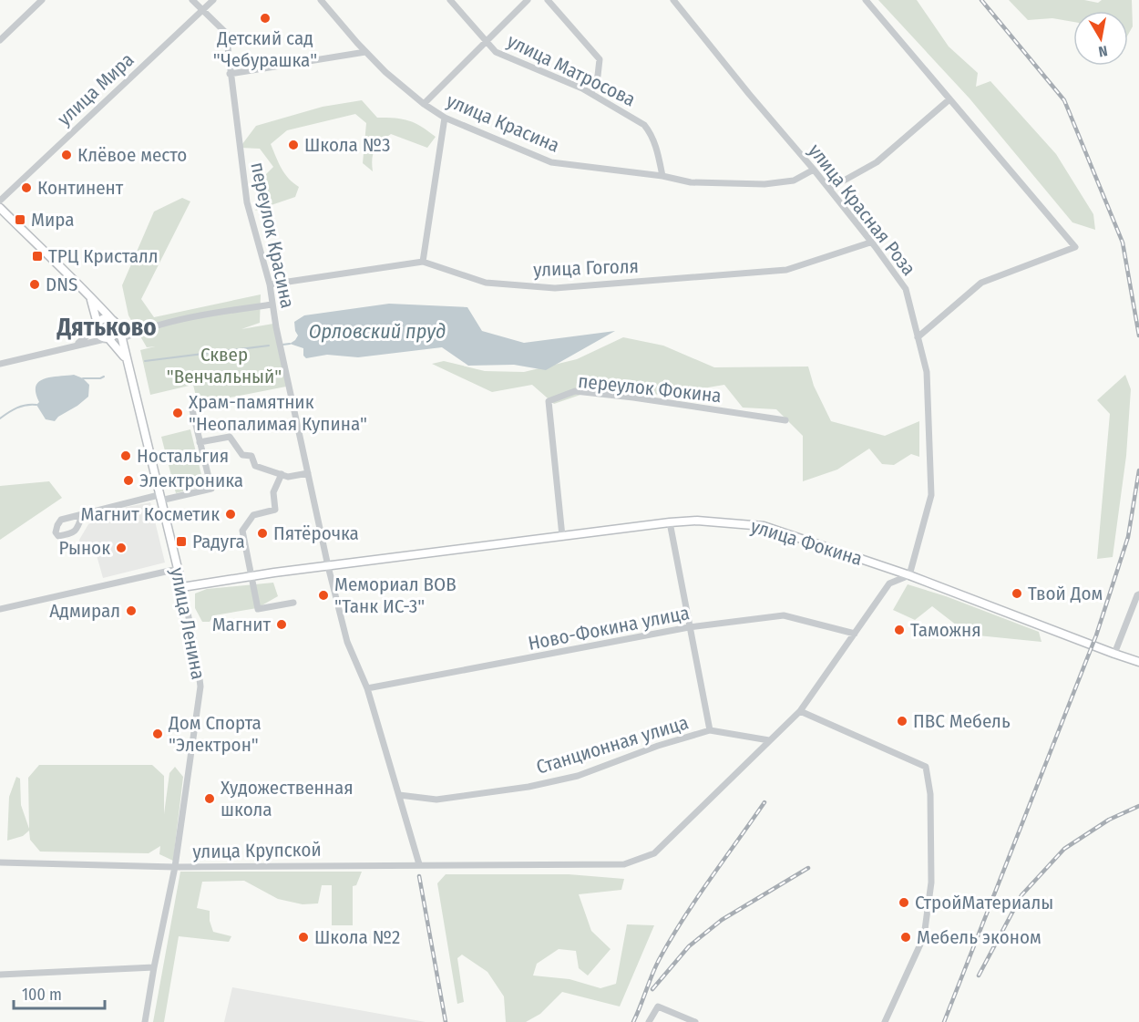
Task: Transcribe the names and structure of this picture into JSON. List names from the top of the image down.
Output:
{
  "streets": {
    "main road": ["улица Фокина", "улица Ленина"],
    "street": [
      "улица Матросова",
      "улица Мира",
      "улица Красина",
      "улица Красная Роза",
      "переулок Красина",
      "улица Гоголя",
      "переулок Фокина",
      "Ново-Фокина улица",
      "Станционная улица",
      "улица Крупской"
    ]
  },
  "crossings": [
    ["улица Матросова", "улица Красина"],
    ["улица Мира", "переулок Красина"],
    ["улица Красина", "улица Красная Роза"],
    ["улица Красная Роза", "улица Гоголя"],
    ["улица Красная Роза", "улица Фокина"],
    ["переулок Красина", "улица Гоголя"],
    ["переулок Фокина", "улица Фокина"],
    ["улица Фокина", "улица Ленина"],
    ["улица Ленина", "улица Крупской"],
    ["Станционная улица", "улица Крупской"]
  ],
  "districts": ["Дятьково"],
  "water": ["Орловский пруд"],
  "parks": ["Сквер \"Венчальный\""],
  "places": {
    "other": [
      "Детский сад \"Чебурашка\"",
      "Школа №3",
      "Клёвое место",
      "Континент",
      "DNS",
      "Храм-памятник \"Неопалимая Купина\"",
      "Ностальгия",
      "Электроника",
      "Магнит Косметик",
      "Пятёрочка",
      "Рынок",
      "Твой Дом",
      "Мемориал ВОВ \"Танк ИС-3\"",
      "Адмирал",
      "Магнит",
      "Таможня",
      "ПВС Мебель",
      "Дом Спорта \"Электрон\"",
      "Художественная школа",
      "СтройМатериалы",
      "Школа №2",
      "Мебель эконом"
    ],
    "transit": ["Мира", "ТРЦ Кристалл", "Радуга"]
  },
  "scale_bar": "100 m",
  "north": "bottom"
}
